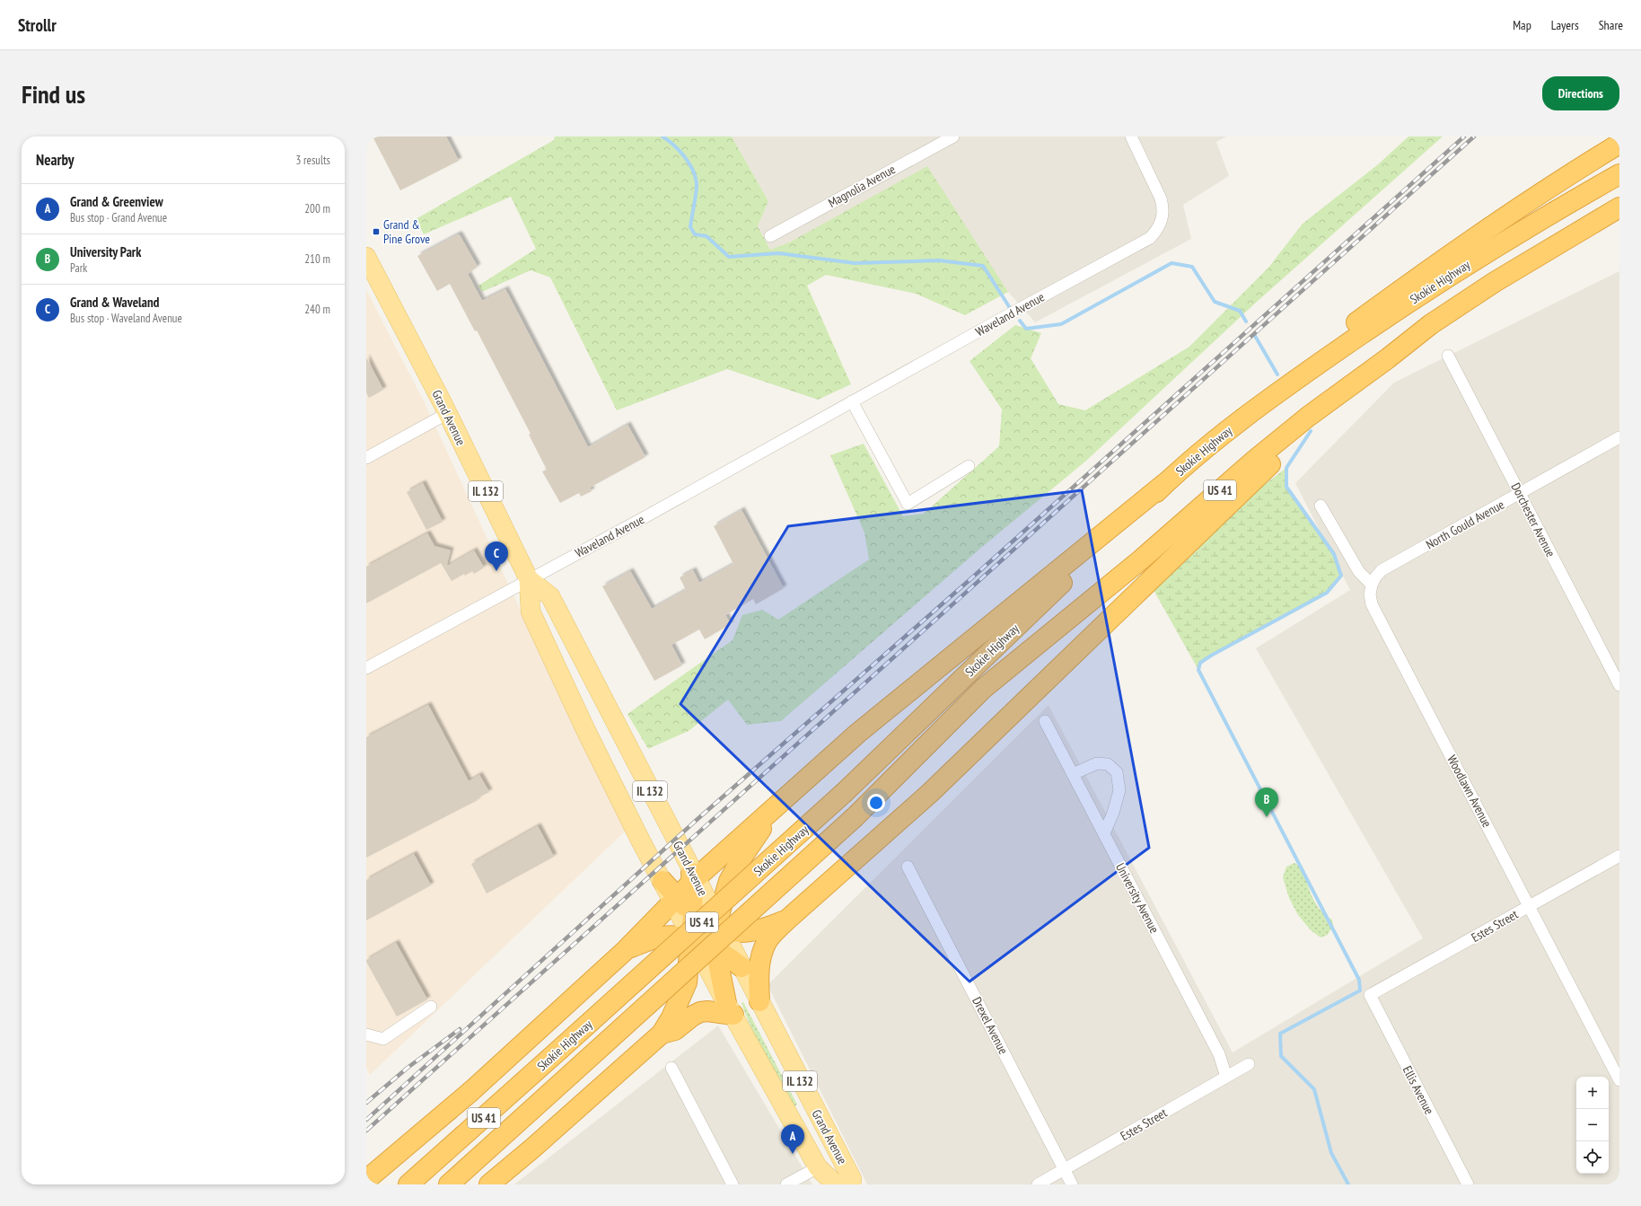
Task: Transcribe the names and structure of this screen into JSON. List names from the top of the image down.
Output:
{
  "streets": {
    "highway": ["Skokie Highway", "US 41"],
    "main road": ["Grand Avenue", "IL 132"],
    "street": [
      "Magnolia Avenue",
      "Waveland Avenue",
      "Dorchester Avenue",
      "North Gould Avenue",
      "Woodlawn Avenue",
      "University Avenue",
      "Estes Street",
      "Drexel Avenue",
      "Ellis Avenue"
    ]
  },
  "crossings": [
    ["Waveland Avenue", "Grand Avenue"],
    ["Dorchester Avenue", "North Gould Avenue"],
    ["North Gould Avenue", "Woodlawn Avenue"],
    ["Woodlawn Avenue", "Estes Street"],
    ["University Avenue", "Estes Street"],
    ["Estes Street", "Drexel Avenue"],
    ["Estes Street", "Ellis Avenue"]
  ],
  "places": {
    "transit": ["Grand & Pine Grove"]
  },
  "page": {
    "header": "Strollr",
    "nav": ["Map", "Layers", "Share"],
    "buttons": "Directions",
    "title": "Find us",
    "heading": ["Nearby", "3 results"],
    "list": [
      {
        "mark": "A",
        "name": "Grand & Greenview",
        "note": "Bus stop · Grand Avenue",
        "value": "200 m"
      },
      {
        "mark": "B",
        "name": "University Park",
        "note": "Park",
        "value": "210 m"
      },
      {
        "mark": "C",
        "name": "Grand & Waveland",
        "note": "Bus stop · Waveland Avenue",
        "value": "240 m"
      }
    ],
    "pins": ["C", "B", "A"],
    "map_buttons": ["+", "−"]
  }
}
